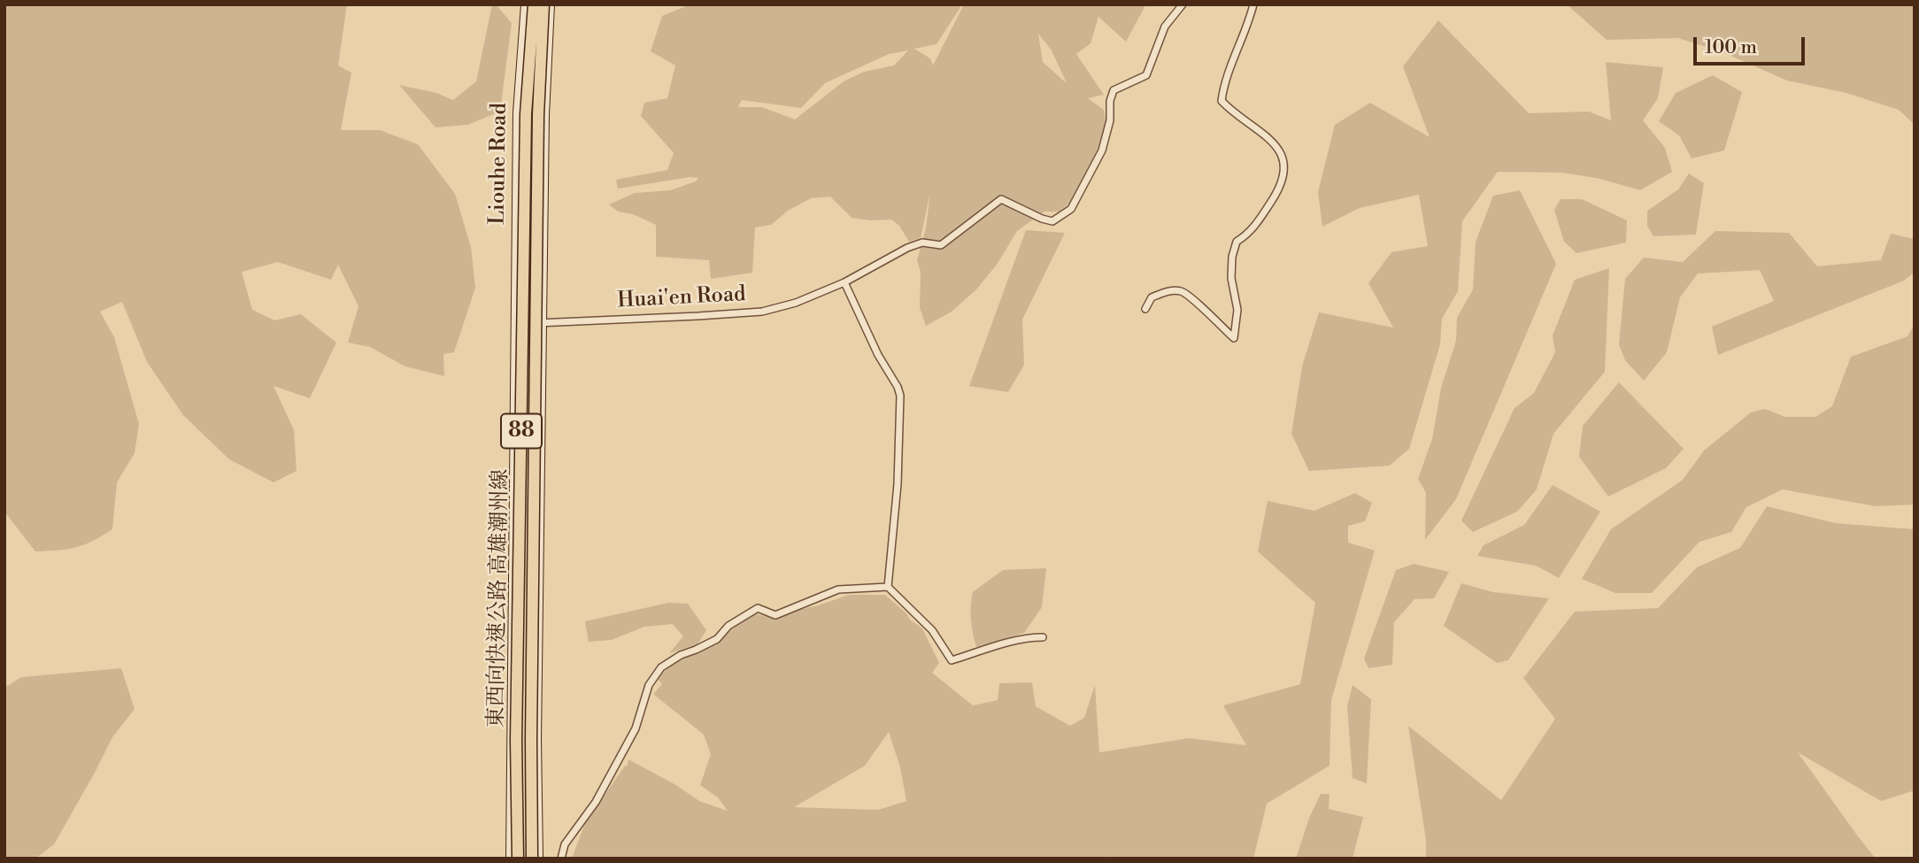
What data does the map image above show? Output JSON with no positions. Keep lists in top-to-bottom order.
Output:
{
  "streets": {
    "highway": ["88", "東西向快速公路 高雄潮州線"],
    "main road": ["Liouhe Road"],
    "street": ["Huai'en Road"]
  },
  "crossings": [
    ["Liouhe Road", "Huai'en Road"]
  ],
  "scale_bar": "100 m"
}
